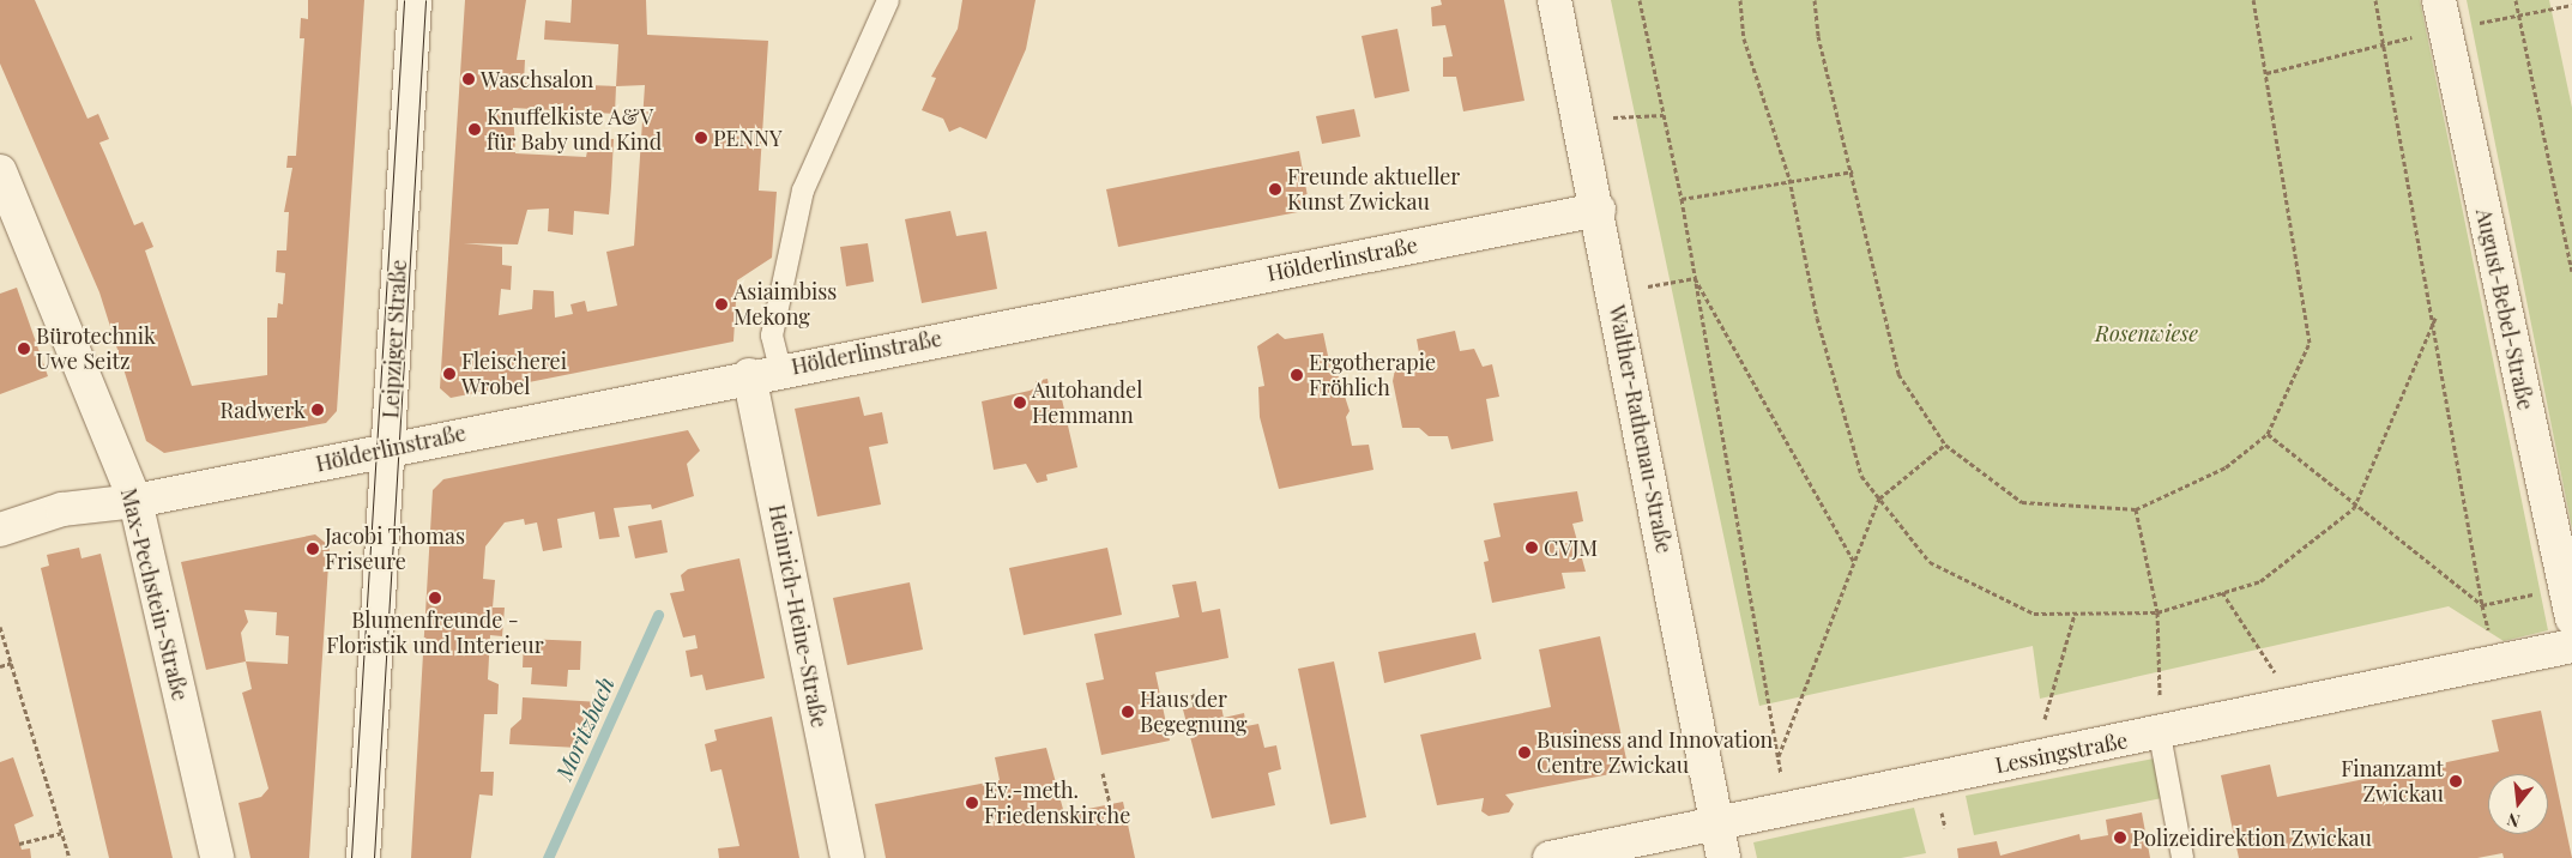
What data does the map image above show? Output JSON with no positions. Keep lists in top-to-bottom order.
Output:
{
  "streets": {
    "street": [
      "Hölderlinstraße",
      "August-Bebel-Straße",
      "Leipziger Straße",
      "Walther-Rathenau-Straße",
      "Max-Pechstein-Straße",
      "Heinrich-Heine-Straße",
      "Lessingstraße"
    ]
  },
  "crossings": [
    ["Hölderlinstraße", "Leipziger Straße"],
    ["Hölderlinstraße", "Walther-Rathenau-Straße"],
    ["Hölderlinstraße", "Max-Pechstein-Straße"],
    ["Hölderlinstraße", "Heinrich-Heine-Straße"],
    ["Walther-Rathenau-Straße", "Lessingstraße"]
  ],
  "water": ["Moritzbach"],
  "parks": ["Rosenwiese"],
  "places": [
    "Waschsalon",
    "Knuffelkiste A&V für Baby und Kind",
    "PENNY",
    "Freunde aktueller Kunst Zwickau",
    "Asiaimbiss Mekong",
    "Bürotechnik Uwe Seitz",
    "Fleischerei Wrobel",
    "Ergotherapie Fröhlich",
    "Autohandel Hemmann",
    "Radwerk",
    "CVJM",
    "Jacobi Thomas Friseure",
    "Blumenfreunde - Floristik und Interieur",
    "Haus der Begegnung",
    "Business and Innovation Centre Zwickau",
    "Finanzamt Zwickau",
    "Ev.-meth. Friedenskirche",
    "Polizeidirektion Zwickau"
  ],
  "north": "bottom"
}
